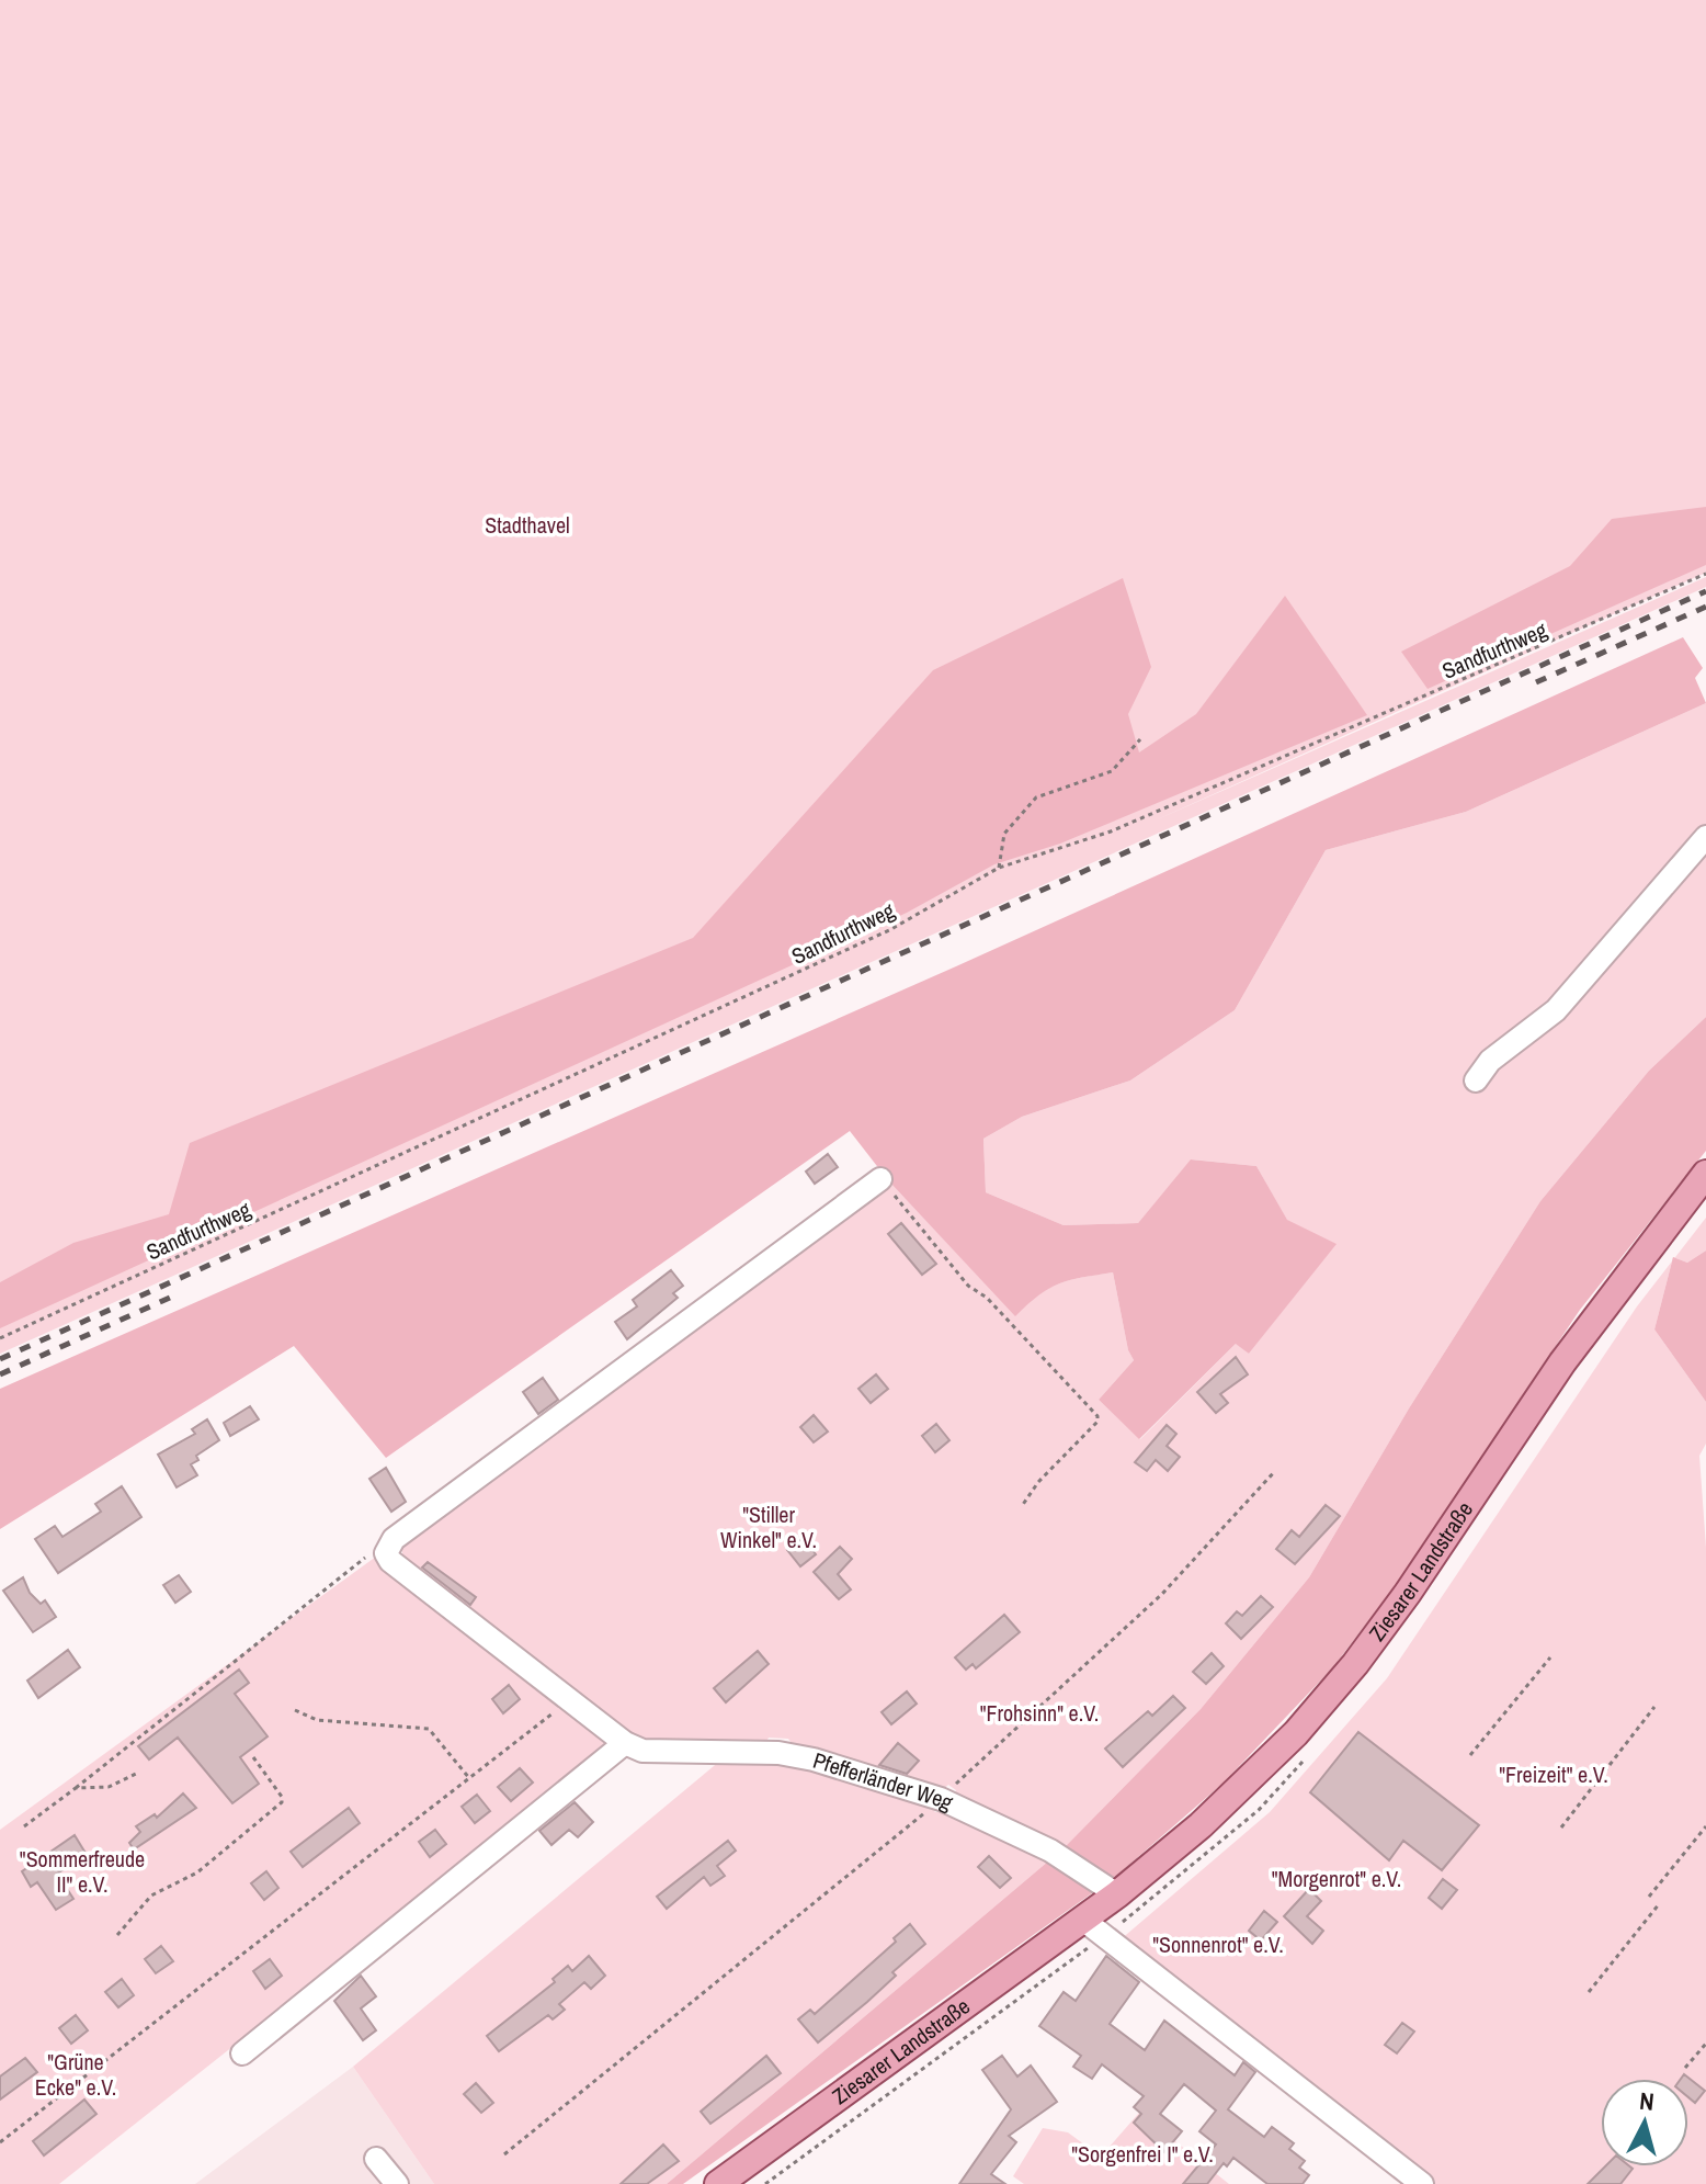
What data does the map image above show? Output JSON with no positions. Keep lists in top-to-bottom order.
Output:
{
  "streets": {
    "main road": ["Ziesarer Landstraße"],
    "street": ["Pfefferländer Weg"],
    "path": ["Sandfurthweg"]
  },
  "crossings": [
    ["Ziesarer Landstraße", "Pfefferländer Weg"]
  ],
  "parks": [
    "Stadthavel",
    "\"Stiller Winkel\" e.V.",
    "\"Frohsinn\" e.V.",
    "\"Freizeit\" e.V.",
    "\"Sommerfreude II\" e.V.",
    "\"Morgenrot\" e.V.",
    "\"Sonnenrot\" e.V.",
    "\"Grüne Ecke\" e.V.",
    "\"Sorgenfrei I\" e.V."
  ],
  "north": "top"
}
